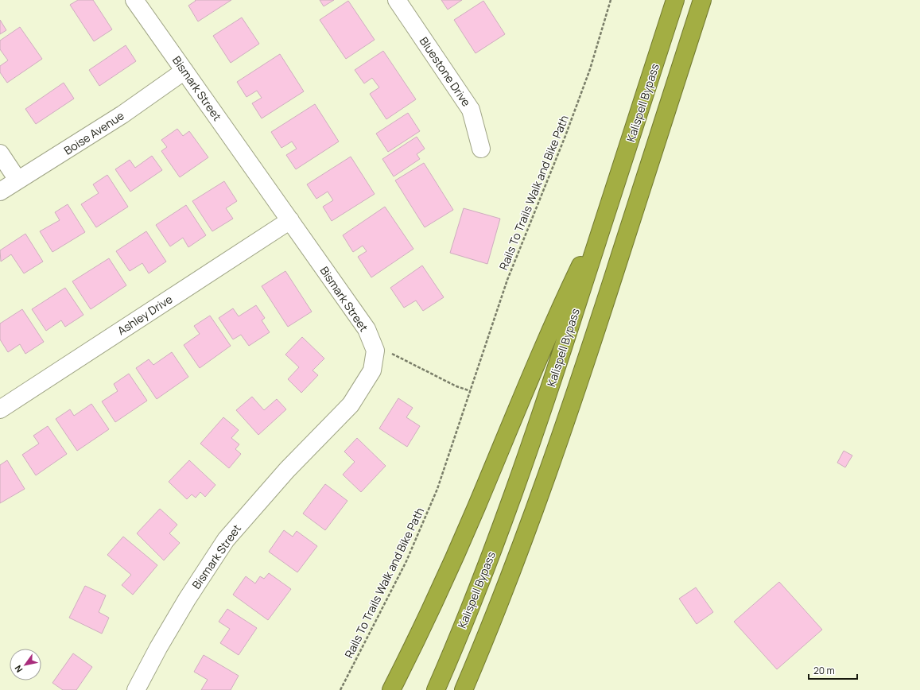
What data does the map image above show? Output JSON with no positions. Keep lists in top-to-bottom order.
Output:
{
  "streets": {
    "highway": ["Kalispell Bypass"],
    "street": [
      "Bluestone Drive",
      "Bismark Street",
      "Boise Avenue",
      "Ashley Drive"
    ],
    "path": ["Rails To Trails Walk and Bike Path"]
  },
  "crossings": [
    ["Bismark Street", "Boise Avenue"],
    ["Bismark Street", "Ashley Drive"]
  ],
  "scale_bar": "20 m",
  "north": "bottom left"
}
